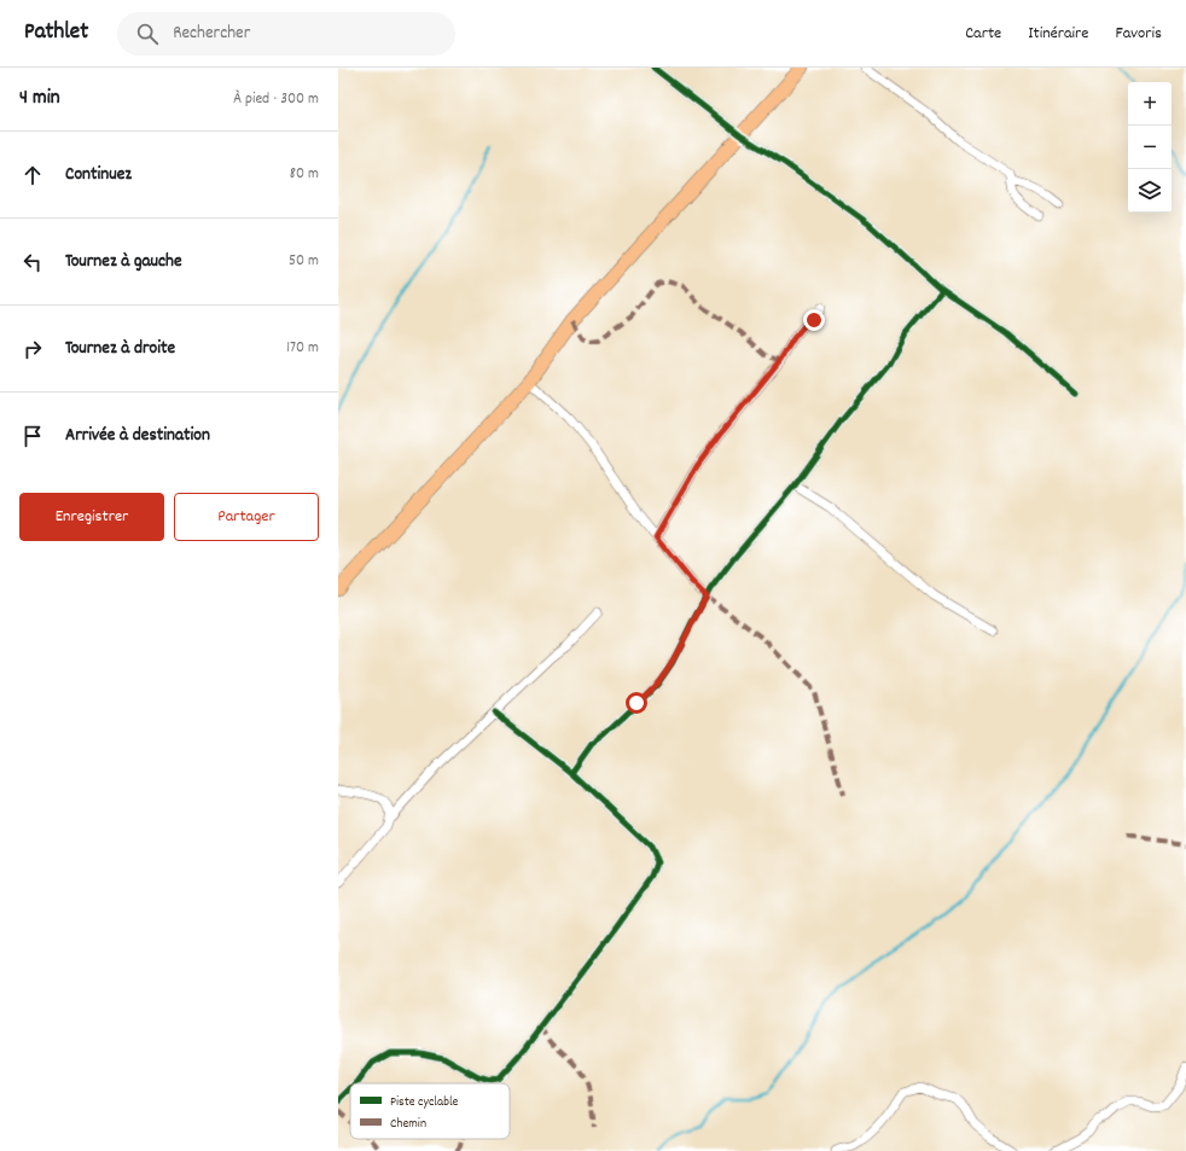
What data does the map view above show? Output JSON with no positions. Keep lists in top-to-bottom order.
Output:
{
  "legend": ["Piste cyclable", "Chemin"],
  "page": {
    "header": "Pathlet",
    "search": "Rechercher",
    "nav": ["Carte", "Itinéraire", "Favoris"],
    "heading": ["4 min", "À pied · 300 m"],
    "map_buttons": ["+", "−"],
    "list": [
      ["Continuez", "80 m"],
      ["Tournez à gauche", "50 m"],
      ["Tournez à droite", "170 m"],
      "Arrivée à destination"
    ],
    "buttons": ["Enregistrer", "Partager"]
  }
}
